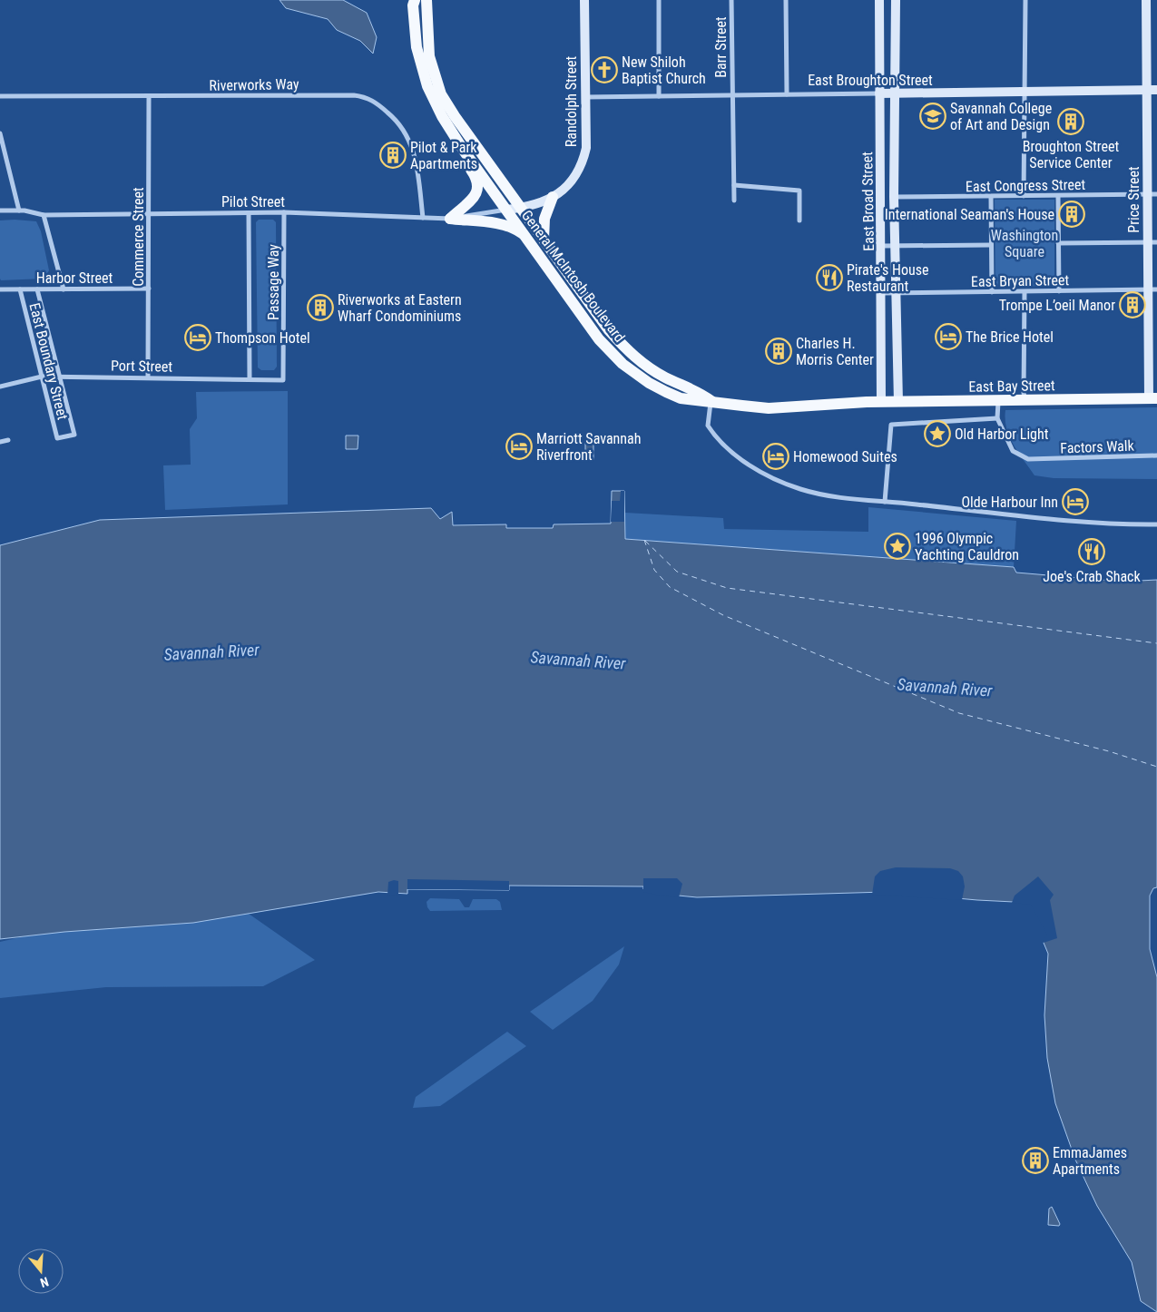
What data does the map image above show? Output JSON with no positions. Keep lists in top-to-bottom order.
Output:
{
  "streets": {
    "main road": [
      "East Broughton Street",
      "Randolph Street",
      "Price Street",
      "East Broad Street",
      "General McIntosh Boulevard",
      "East Bay Street"
    ],
    "street": [
      "Barr Street",
      "Riverworks Way",
      "East Congress Street",
      "Pilot Street",
      "Commerce Street",
      "Harbor Street",
      "East Bryan Street",
      "Passage Way",
      "East Boundary Street",
      "Port Street",
      "Factors Walk"
    ]
  },
  "crossings": [
    ["Barr Street", "East Broughton Street"],
    ["East Broughton Street", "Randolph Street"],
    ["East Broughton Street", "Price Street"],
    ["East Broughton Street", "East Broad Street"],
    ["Riverworks Way", "Pilot Street"],
    ["Riverworks Way", "Commerce Street"],
    ["Randolph Street", "Pilot Street"],
    ["Randolph Street", "General McIntosh Boulevard"],
    ["East Congress Street", "Price Street"],
    ["East Congress Street", "East Broad Street"],
    ["Price Street", "East Bryan Street"],
    ["Price Street", "East Bay Street"],
    ["Pilot Street", "Commerce Street"],
    ["Pilot Street", "General McIntosh Boulevard"],
    ["Pilot Street", "Passage Way"],
    ["East Broad Street", "East Bryan Street"],
    ["East Broad Street", "East Bay Street"],
    ["Commerce Street", "Harbor Street"],
    ["Commerce Street", "Port Street"],
    ["General McIntosh Boulevard", "East Bay Street"],
    ["Harbor Street", "East Boundary Street"],
    ["Passage Way", "Port Street"],
    ["East Boundary Street", "Port Street"],
    ["East Bay Street", "Factors Walk"]
  ],
  "water": ["Savannah River"],
  "parks": ["Washington Square"],
  "places": {
    "church": ["New Shiloh Baptist Church"],
    "school or university": ["Savannah College of Art and Design"],
    "building": [
      "Broughton Street Service Center",
      "Pilot & Park Apartments",
      "International Seaman's House",
      "Trompe L’oeil Manor",
      "Riverworks at Eastern Wharf Condominiums",
      "Charles H. Morris Center",
      "EmmaJames Apartments"
    ],
    "restaurant": ["Pirate's House Restaurant", "Joe's Crab Shack"],
    "hotel": [
      "The Brice Hotel",
      "Thompson Hotel",
      "Marriott Savannah Riverfront",
      "Homewood Suites",
      "Olde Harbour Inn"
    ],
    "place": ["Old Harbor Light", "1996 Olympic Yachting Cauldron"]
  },
  "north": "bottom"
}
